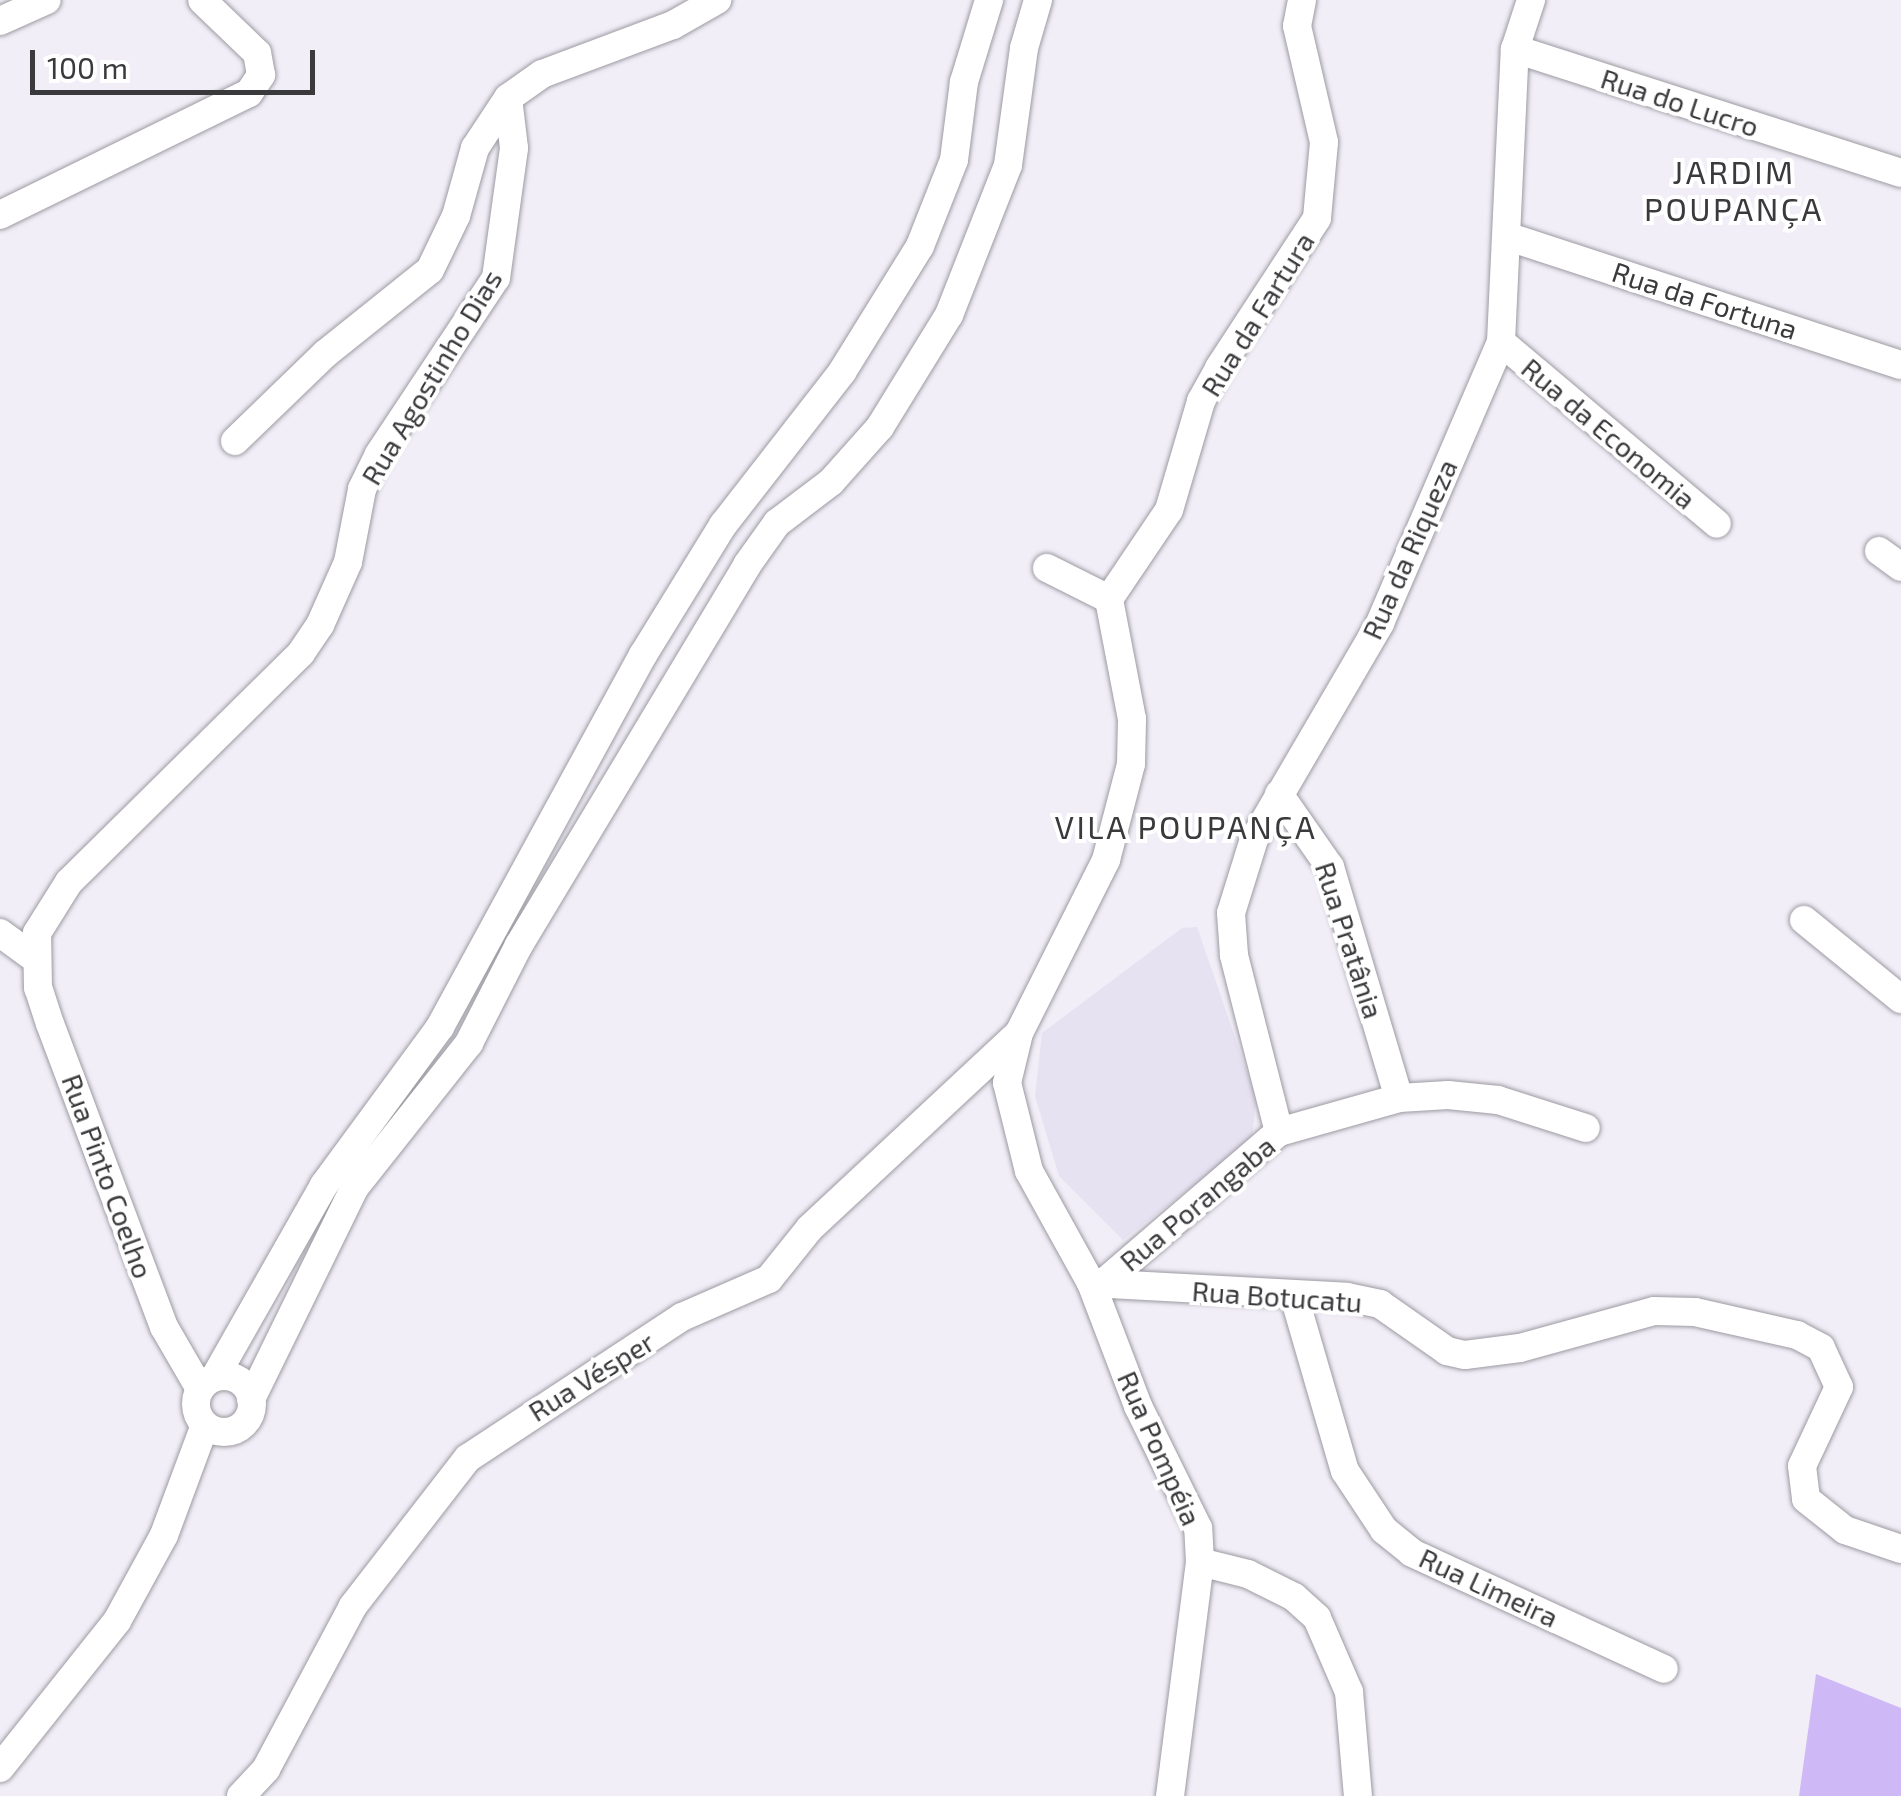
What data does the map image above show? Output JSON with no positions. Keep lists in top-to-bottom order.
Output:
{
  "streets": {
    "street": [
      "Rua do Lucro",
      "Rua da Fortuna",
      "Rua da Fartura",
      "Rua Agostinho Dias",
      "Rua da Economia",
      "Rua da Riqueza",
      "Rua Pratânia",
      "Rua Pinto Coelho",
      "Rua Porangaba",
      "Rua Botucatu",
      "Rua Vésper",
      "Rua Pompéia",
      "Rua Limeira"
    ]
  },
  "crossings": [
    ["Rua do Lucro", "Rua da Riqueza"],
    ["Rua da Fortuna", "Rua da Riqueza"],
    ["Rua Agostinho Dias", "Rua Pinto Coelho"],
    ["Rua da Economia", "Rua da Riqueza"],
    ["Rua da Riqueza", "Rua Pratânia"],
    ["Rua da Riqueza", "Rua Porangaba"],
    ["Rua Pratânia", "Rua Porangaba"],
    ["Rua Porangaba", "Rua Botucatu"],
    ["Rua Porangaba", "Rua Pompéia"],
    ["Rua Botucatu", "Rua Pompéia"],
    ["Rua Botucatu", "Rua Limeira"]
  ],
  "districts": ["JARDIM POUPANÇA", "VILA POUPANÇA"],
  "scale_bar": "100 m"
}
